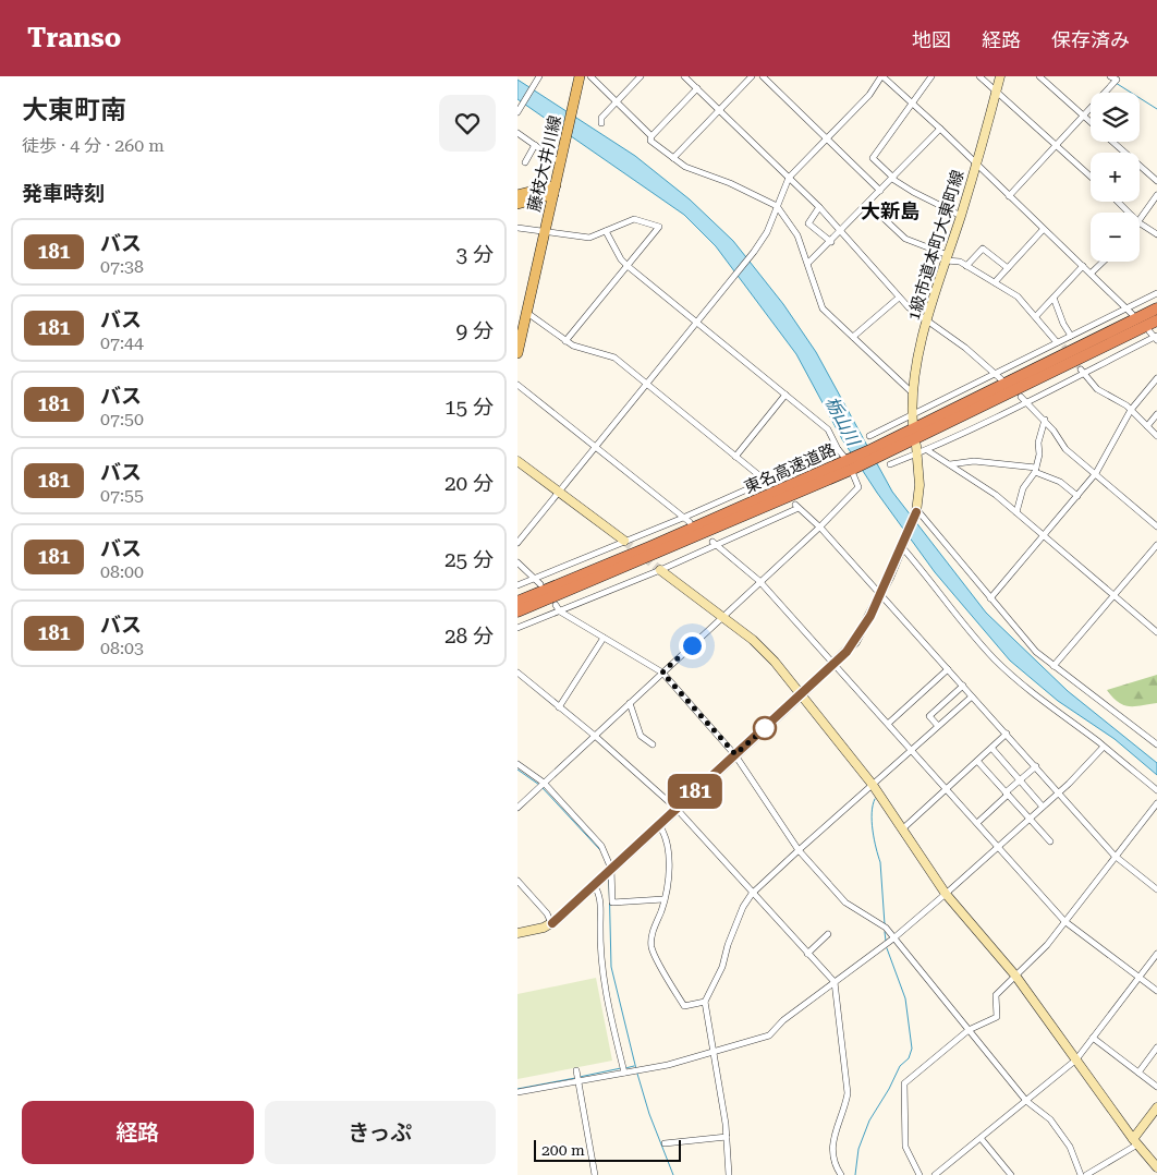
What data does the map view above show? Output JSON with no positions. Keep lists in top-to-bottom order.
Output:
{
  "streets": {
    "highway": ["東名高速道路"],
    "main road": ["藤枝大井川線"],
    "street": ["1級市道本町大東町線"]
  },
  "districts": ["大新島"],
  "water": ["栃山川"],
  "lines": ["bus line 181"],
  "scale_bar": "200 m",
  "page": {
    "header": "Transo",
    "nav": ["地図", "経路", "保存済み"],
    "heading": [
      ["大東町南", "徒歩 · 4 分 · 260 m"],
      "発車時刻"
    ],
    "on_map": "181",
    "map_buttons": ["+", "−"],
    "list": [
      {
        "mark": "181",
        "name": "バス",
        "note": "07:38",
        "value": "3 分"
      },
      {
        "mark": "181",
        "name": "バス",
        "note": "07:44",
        "value": "9 分"
      },
      {
        "mark": "181",
        "name": "バス",
        "note": "07:50",
        "value": "15 分"
      },
      {
        "mark": "181",
        "name": "バス",
        "note": "07:55",
        "value": "20 分"
      },
      {
        "mark": "181",
        "name": "バス",
        "note": "08:00",
        "value": "25 分"
      },
      {
        "mark": "181",
        "name": "バス",
        "note": "08:03",
        "value": "28 分"
      }
    ],
    "buttons": ["経路", "きっぷ"],
    "scale": "200 m"
  }
}
